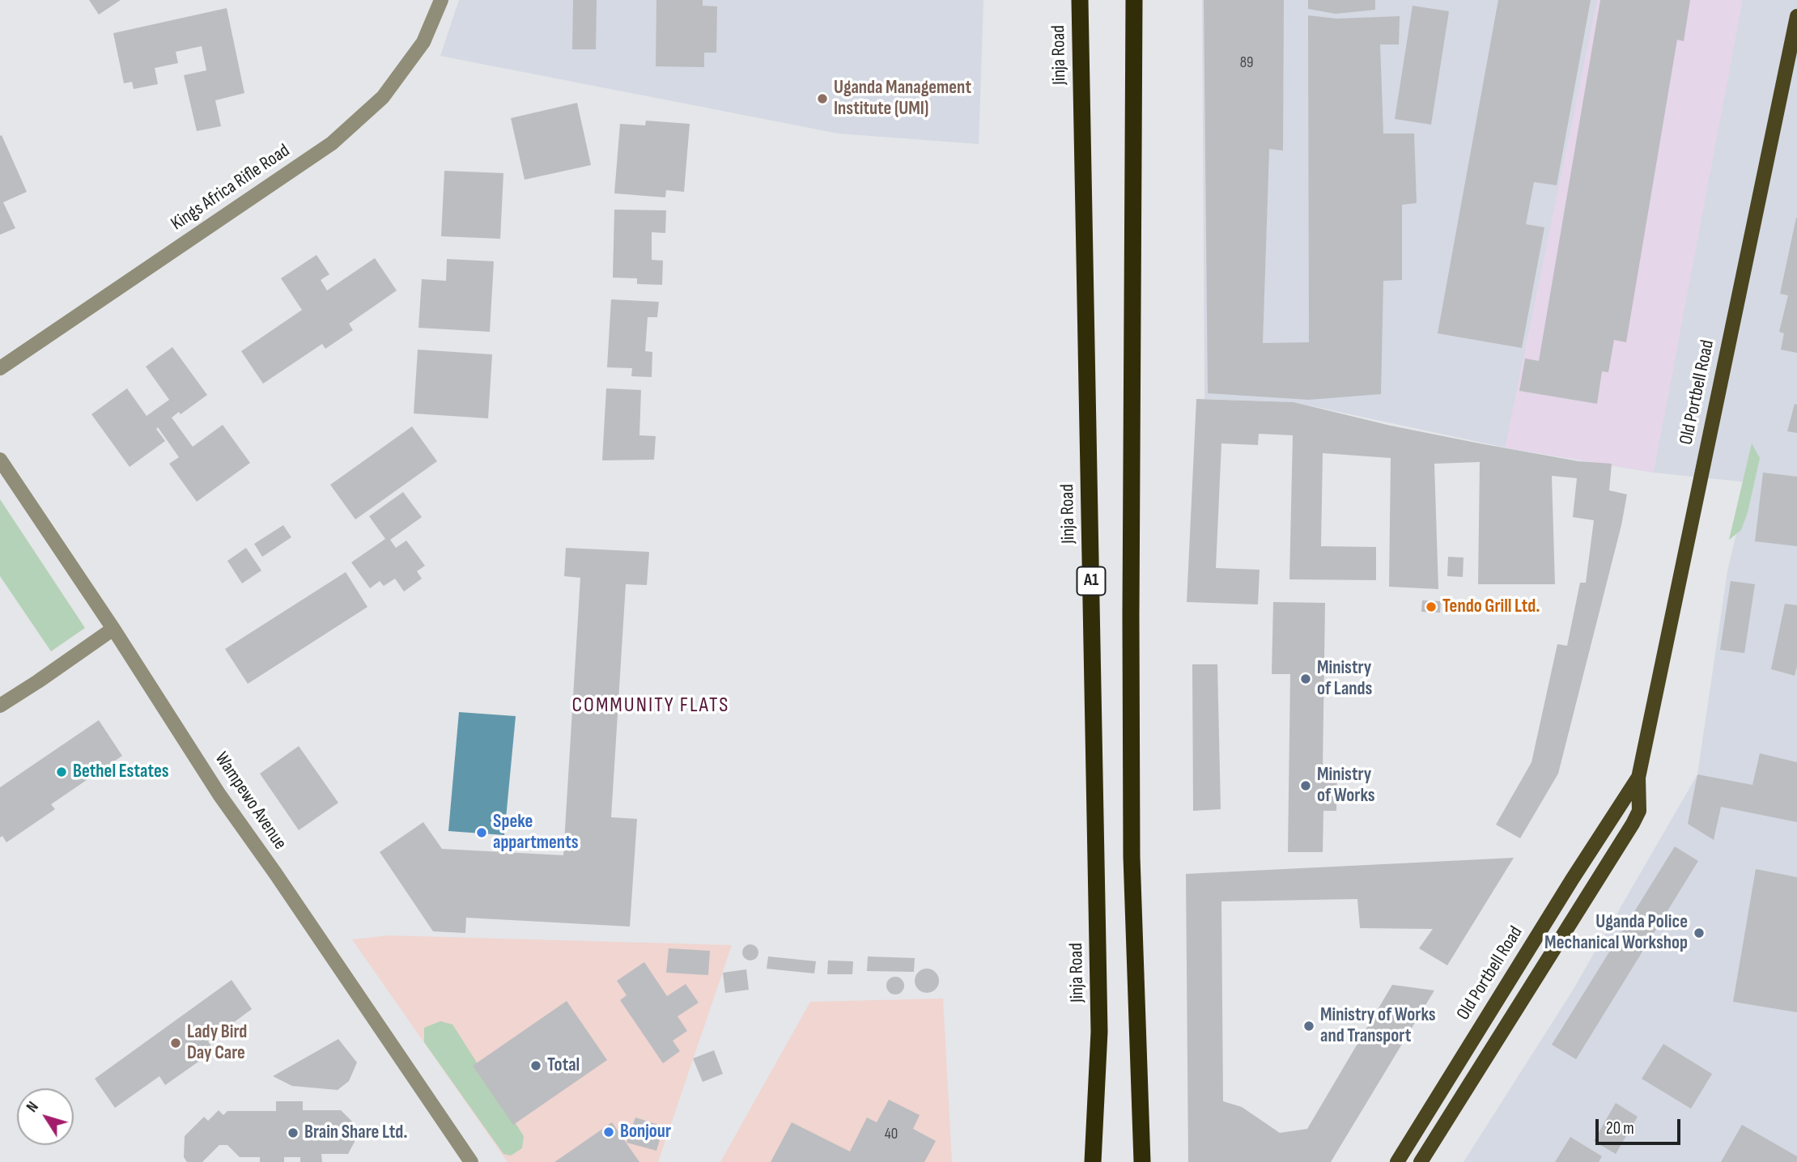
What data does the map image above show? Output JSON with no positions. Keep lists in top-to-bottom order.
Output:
{
  "streets": {
    "highway": ["Jinja Road", "A1"],
    "main road": ["Old Portbell Road"],
    "street": ["Kings Africa Rifle Road", "Wampewo Avenue"]
  },
  "districts": ["COMMUNITY FLATS"],
  "places": [
    "Uganda Management Institute (UMI)",
    "Tendo Grill Ltd.",
    "Ministry of Lands",
    "Bethel Estates",
    "Ministry of Works",
    "Speke appartments",
    "Uganda Police Mechanical Workshop",
    "Ministry of Works and Transport",
    "Lady Bird Day Care",
    "Total",
    "Bonjour",
    "Brain Share Ltd."
  ],
  "house_numbers": ["89", "40"],
  "scale_bar": "20 m",
  "north": "top left"
}
